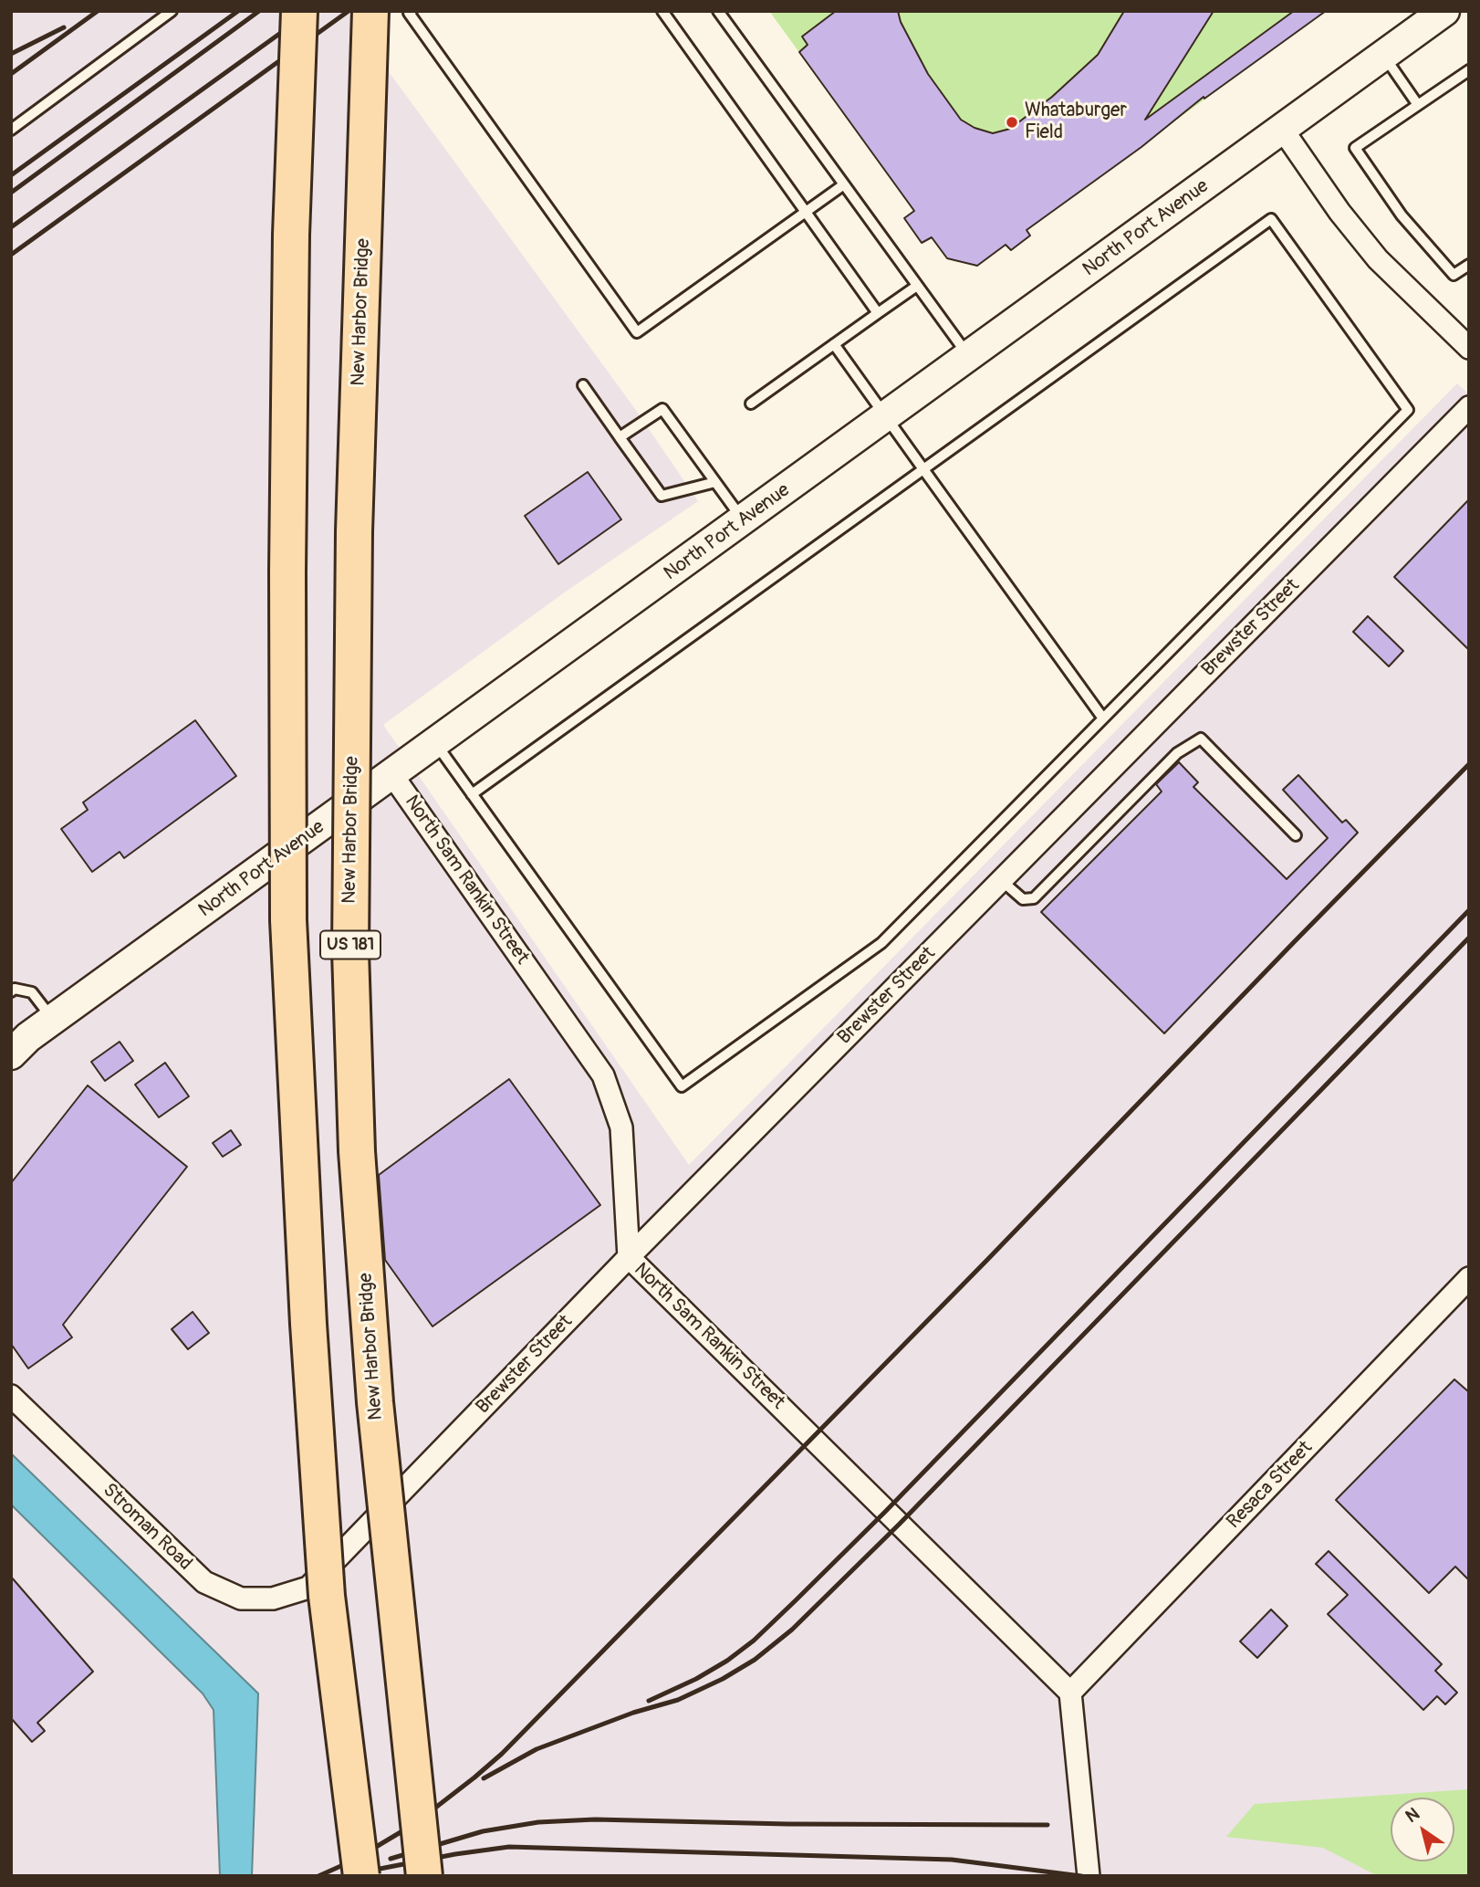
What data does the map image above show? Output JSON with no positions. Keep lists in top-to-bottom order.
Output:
{
  "streets": {
    "highway": ["New Harbor Bridge", "US 181"],
    "main road": ["North Port Avenue"],
    "street": [
      "Brewster Street",
      "North Sam Rankin Street",
      "Resaca Street",
      "Stroman Road"
    ]
  },
  "crossings": [
    ["North Port Avenue", "North Sam Rankin Street"],
    ["Brewster Street", "North Sam Rankin Street"],
    ["Brewster Street", "Stroman Road"],
    ["North Sam Rankin Street", "Resaca Street"]
  ],
  "places": ["Whataburger Field"],
  "north": "top left"
}
